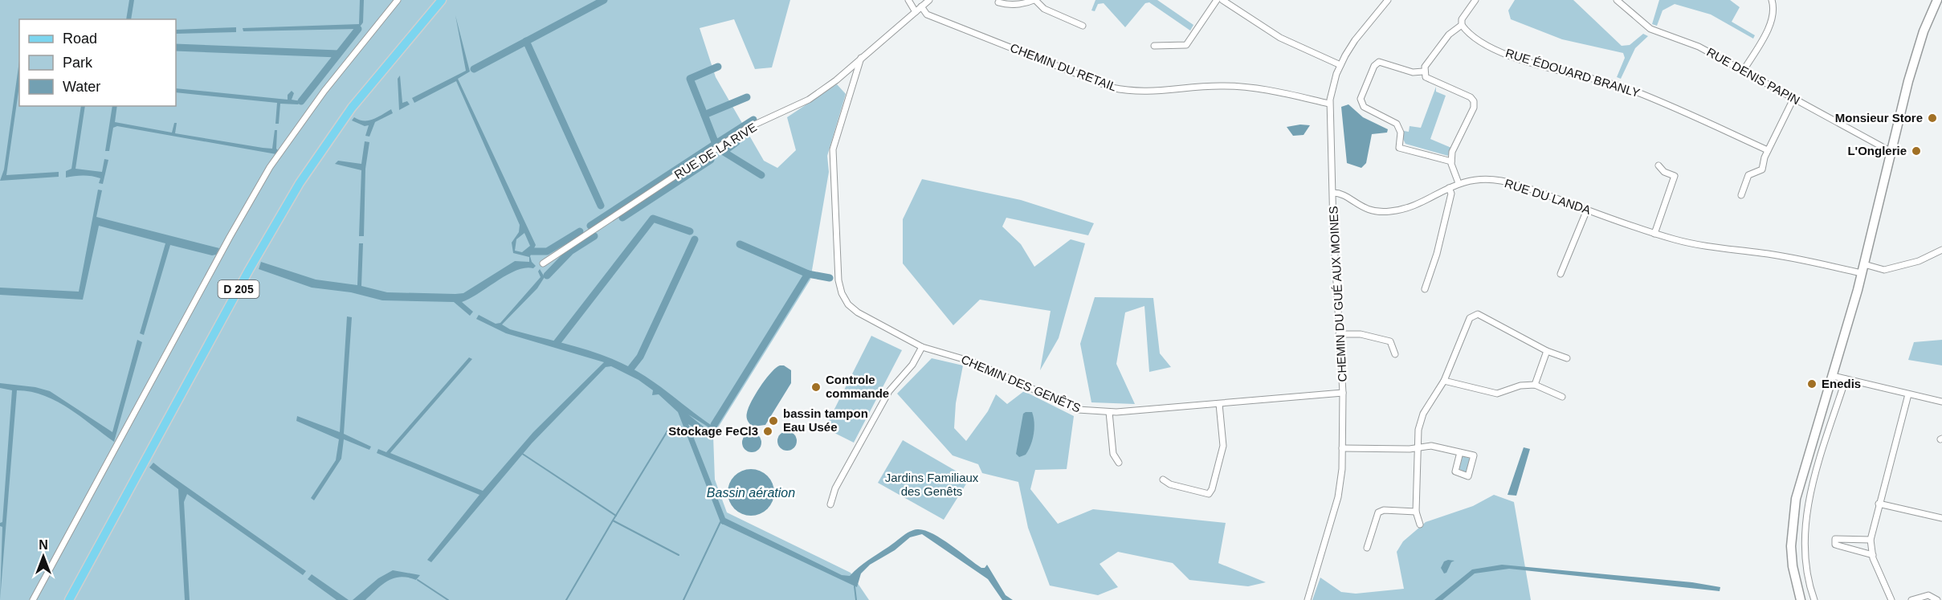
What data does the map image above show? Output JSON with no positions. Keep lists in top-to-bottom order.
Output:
{
  "streets": {
    "main road": ["D 205"],
    "street": [
      "CHEMIN DU RETAIL",
      "RUE ÉDOUARD BRANLY",
      "RUE DENIS PAPIN",
      "RUE DE LA RIVE",
      "RUE DU LANDA",
      "CHEMIN DU GUÉ AUX MOINES",
      "CHEMIN DES GENÊTS"
    ]
  },
  "crossings": [
    ["CHEMIN DU RETAIL", "RUE DE LA RIVE"],
    ["CHEMIN DU RETAIL", "CHEMIN DU GUÉ AUX MOINES"],
    ["RUE DE LA RIVE", "CHEMIN DES GENÊTS"],
    ["RUE DU LANDA", "CHEMIN DU GUÉ AUX MOINES"],
    ["CHEMIN DU GUÉ AUX MOINES", "CHEMIN DES GENÊTS"]
  ],
  "water": ["Bassin aération"],
  "parks": ["Jardins Familiaux des Genêts"],
  "places": [
    "Monsieur Store",
    "L'Onglerie",
    "Enedis",
    "Controle commande",
    "bassin tampon Eau Usée",
    "Stockage FeCl3"
  ],
  "legend": ["Road", "Park", "Water"],
  "north": "top"
}
